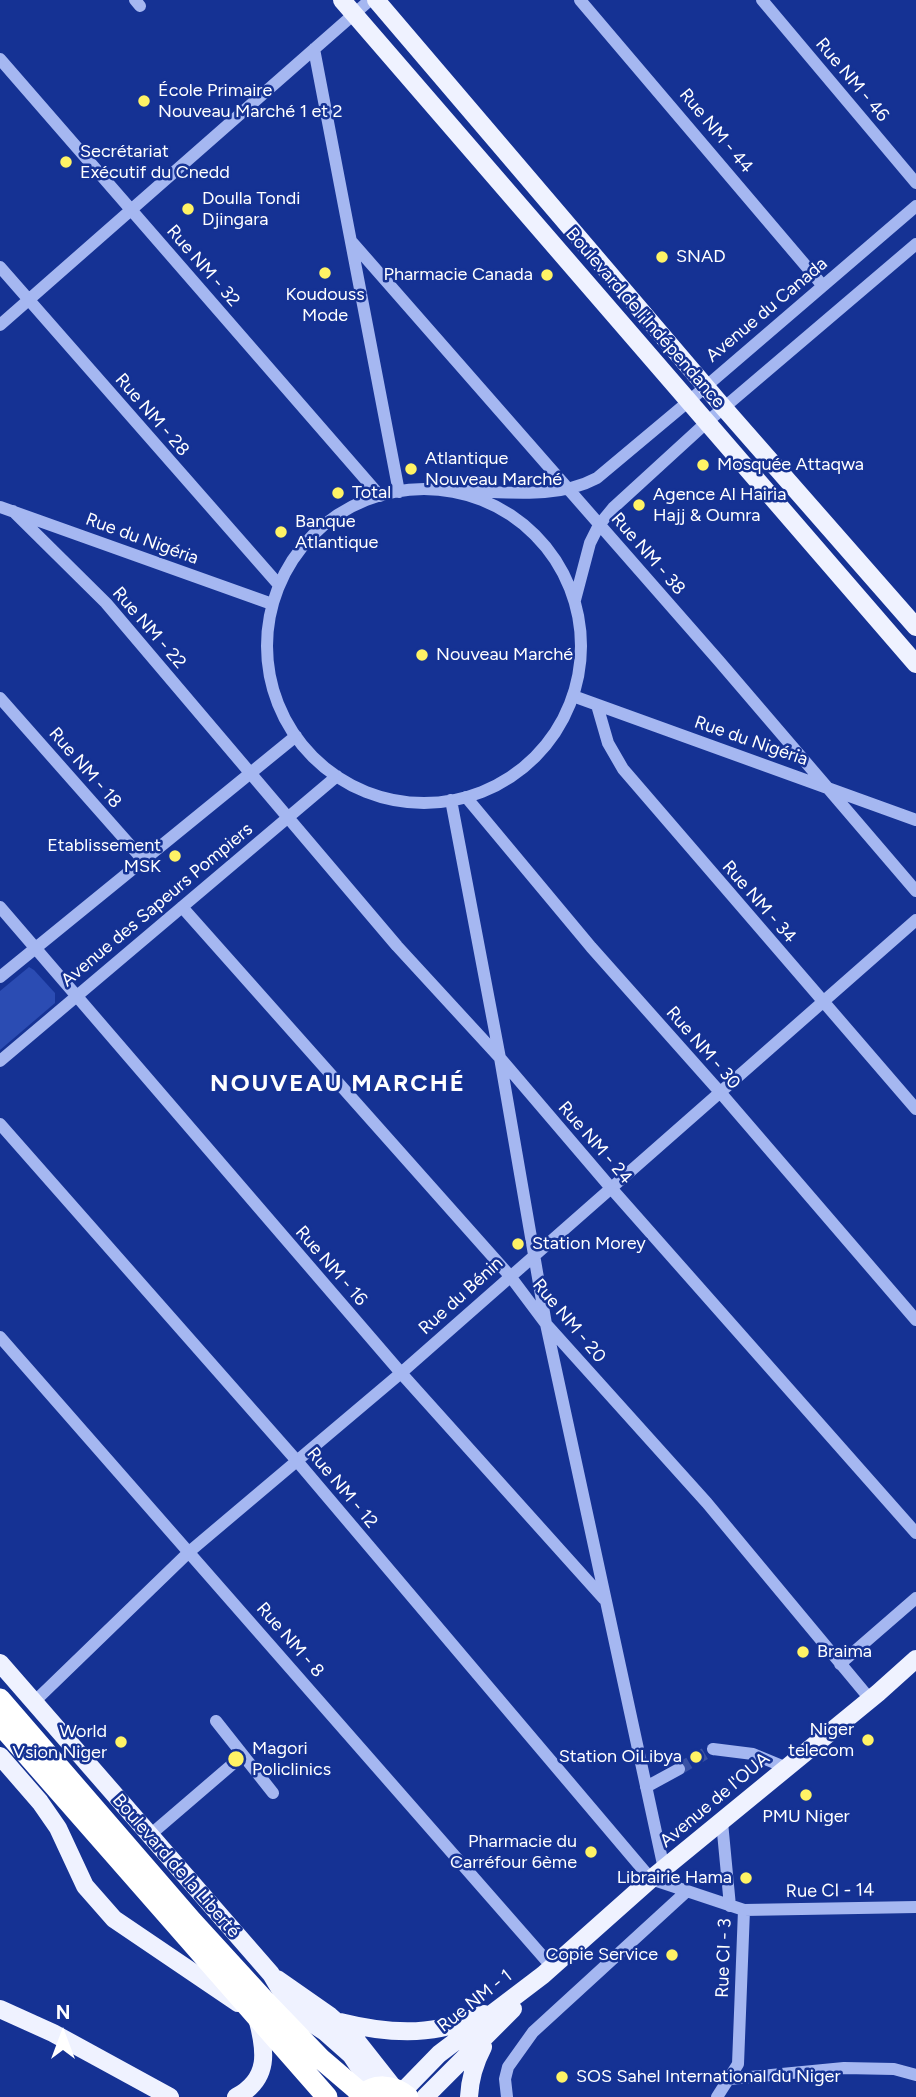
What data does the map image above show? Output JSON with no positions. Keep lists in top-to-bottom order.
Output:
{
  "streets": {
    "highway": ["Boulevard de la Liberté"],
    "main road": ["Boulevard de l'Indépendance", "Avenue de l'OUA", "Rue NM - 1"],
    "street": [
      "Rue NM - 46",
      "Rue NM - 44",
      "Rue NM - 32",
      "Avenue du Canada",
      "Rue NM - 28",
      "Rue du Nigéria",
      "Rue NM - 38",
      "Rue NM - 22",
      "Rue NM - 18",
      "Rue NM - 34",
      "Avenue des Sapeurs Pompiers",
      "Rue NM - 30",
      "Rue NM - 24",
      "Rue NM - 16",
      "Rue du Bénin",
      "Rue NM - 20",
      "Rue NM - 12",
      "Rue NM - 8",
      "Rue CI - 14",
      "Rue CI - 3"
    ]
  },
  "crossings": [
    ["Rue NM - 44", "Avenue du Canada"],
    ["Rue NM - 32", "Avenue du Canada"],
    ["Avenue du Canada", "Boulevard de l'Indépendance"],
    ["Avenue du Canada", "Rue NM - 28"],
    ["Avenue du Canada", "Rue du Nigéria"],
    ["Avenue du Canada", "Rue NM - 38"],
    ["Avenue du Canada", "Avenue des Sapeurs Pompiers"],
    ["Avenue du Canada", "Rue NM - 30"],
    ["Rue du Nigéria", "Rue NM - 38"],
    ["Rue du Nigéria", "Rue NM - 22"],
    ["Rue du Nigéria", "Rue NM - 34"],
    ["Rue NM - 22", "Rue NM - 24"],
    ["Rue NM - 34", "Rue du Bénin"],
    ["Avenue des Sapeurs Pompiers", "Rue NM - 24"],
    ["Avenue des Sapeurs Pompiers", "Rue NM - 16"],
    ["Avenue des Sapeurs Pompiers", "Rue NM - 20"],
    ["Rue NM - 30", "Rue du Bénin"],
    ["Rue NM - 24", "Rue du Bénin"],
    ["Rue NM - 16", "Rue du Bénin"],
    ["Rue du Bénin", "Rue NM - 20"],
    ["Rue du Bénin", "Rue NM - 12"],
    ["Rue du Bénin", "Rue NM - 8"],
    ["Rue du Bénin", "Boulevard de la Liberté"],
    ["Rue NM - 20", "Avenue de l'OUA"],
    ["Rue NM - 12", "Avenue de l'OUA"],
    ["Rue NM - 12", "Rue CI - 3"],
    ["Rue NM - 8", "Avenue de l'OUA"],
    ["Rue NM - 8", "Rue NM - 1"],
    ["Avenue de l'OUA", "Rue CI - 3"],
    ["Avenue de l'OUA", "Rue NM - 1"],
    ["Boulevard de la Liberté", "Rue NM - 1"],
    ["Rue CI - 14", "Rue CI - 3"]
  ],
  "districts": ["NOUVEAU MARCHÉ"],
  "places": [
    "École Primaire Nouveau Marché 1 et 2",
    "Secrétariat Exécutif du Cnedd",
    "Doulla Tondi Djingara",
    "SNAD",
    "Koudouss Mode",
    "Pharmacie Canada",
    "Mosquée Attaqwa",
    "Atlantique Nouveau Marché",
    "Total",
    "Agence Al Hairia Hajj & Oumra",
    "Banque Atlantique",
    "Nouveau Marché",
    "Etablissement MSK",
    "Station Morey",
    "Braima",
    "Niger telecom",
    "World Vsion Niger",
    "Station OiLibya",
    "Magori Policlinics",
    "PMU Niger",
    "Pharmacie du Carréfour 6ème",
    "Librairie Hama",
    "Copie Service",
    "SOS Sahel International du Niger"
  ],
  "north": "top"
}
